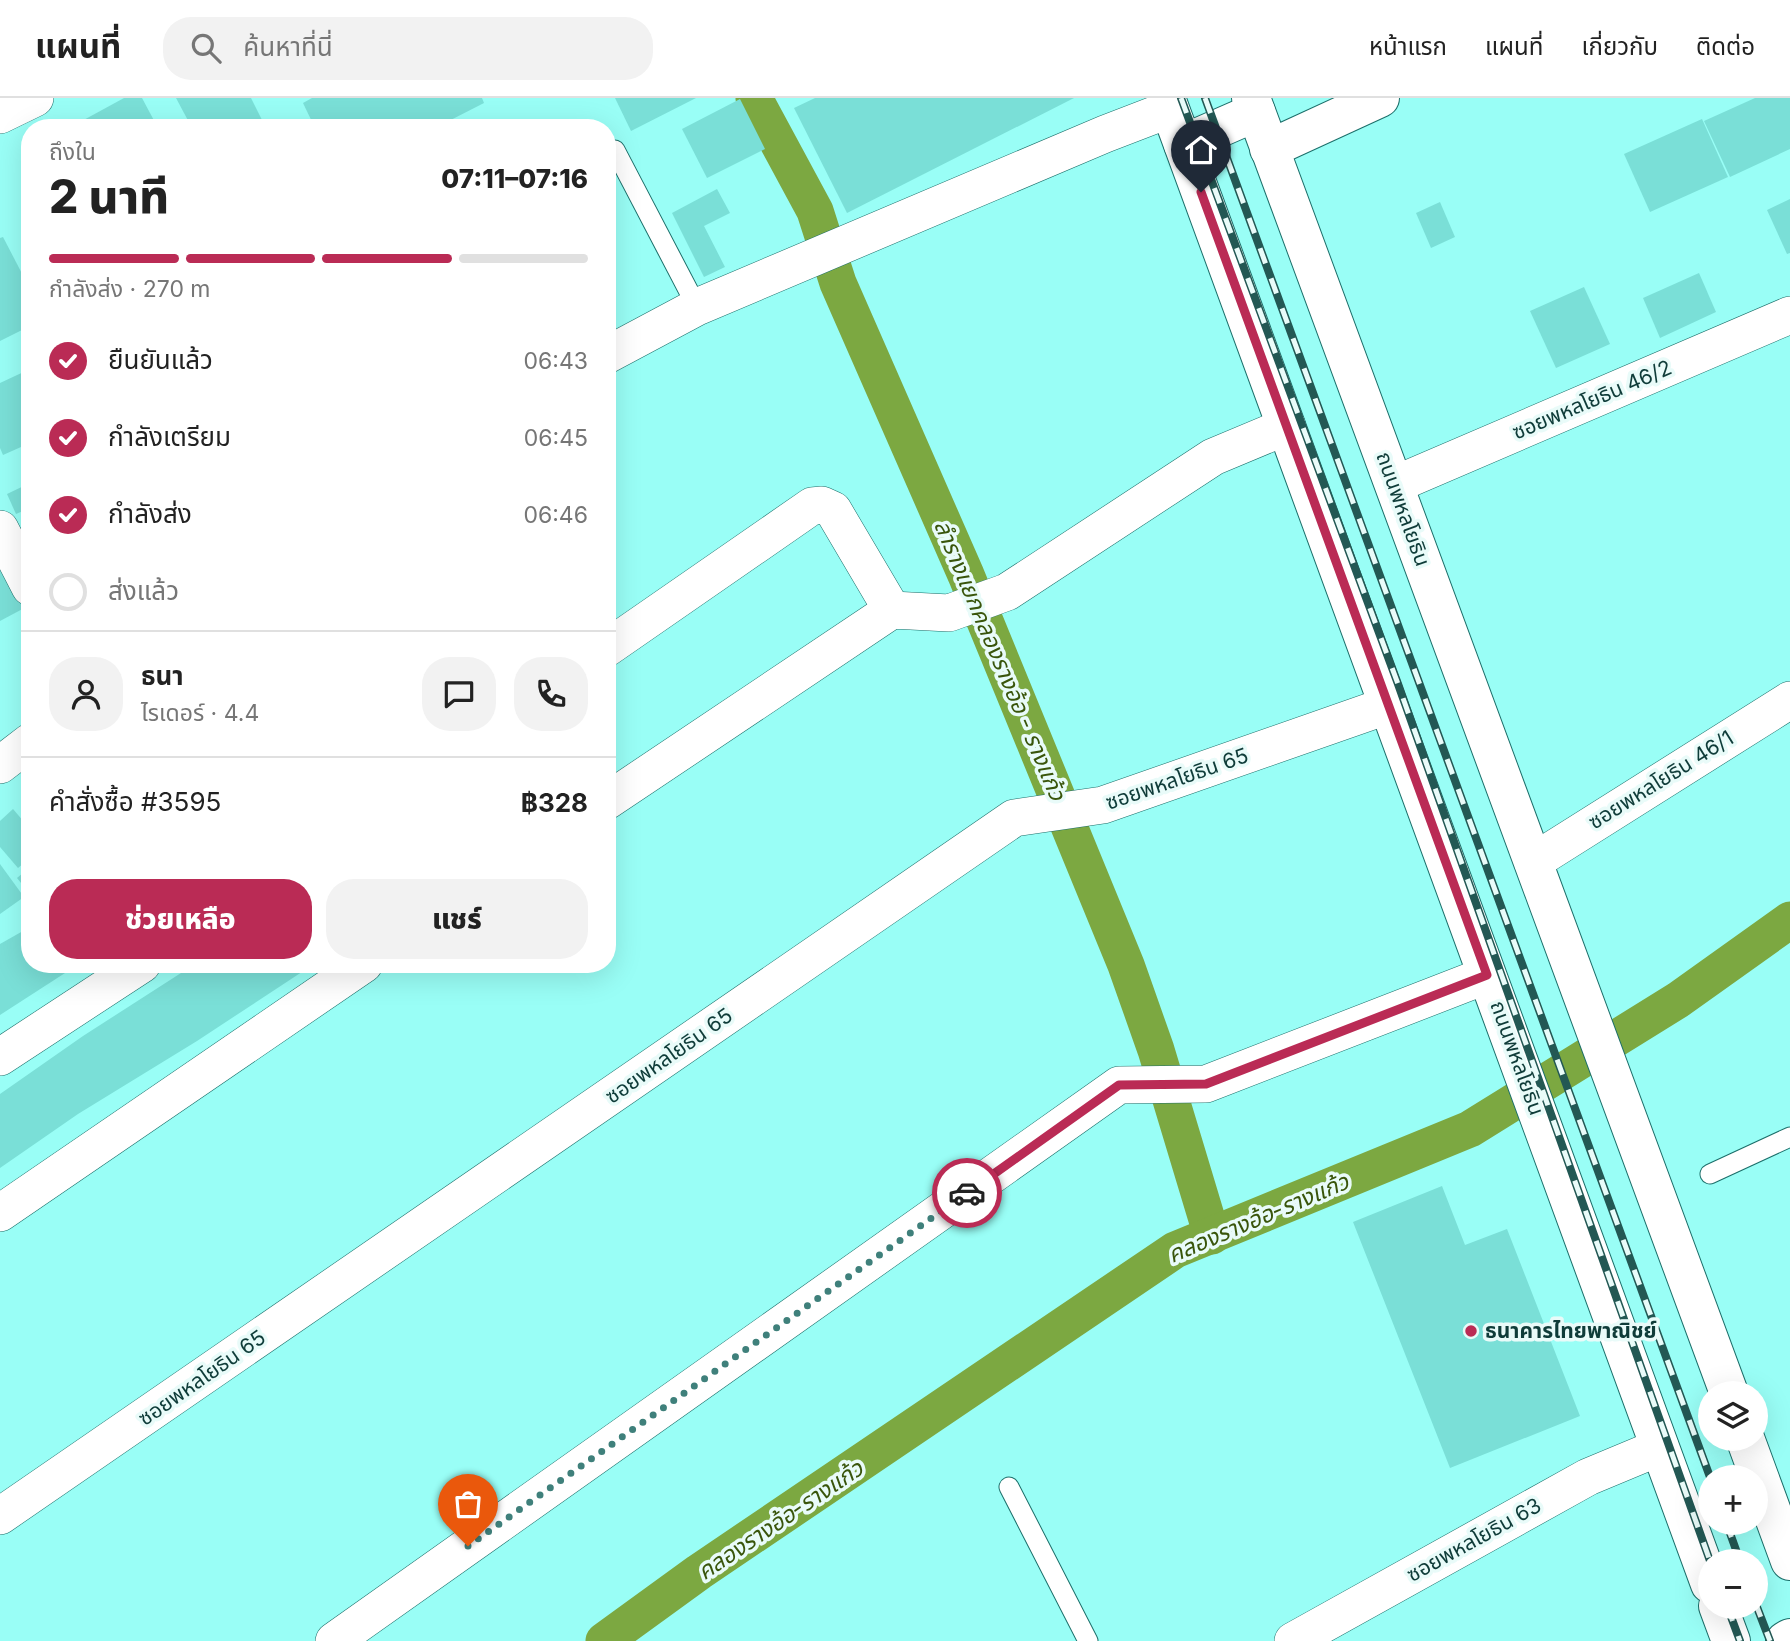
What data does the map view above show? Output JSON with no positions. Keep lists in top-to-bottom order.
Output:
{
  "streets": {
    "main road": ["ถนนพหลโยธิน"],
    "street": [
      "ซอยพหลโยธิน 46/2",
      "ซอยพหลโยธิน 65",
      "ซอยพหลโยธิน 46/1",
      "ซอยพหลโยธิน 63"
    ]
  },
  "crossings": [
    ["ซอยพหลโยธิน 46/2", "ถนนพหลโยธิน"],
    ["ถนนพหลโยธิน", "ซอยพหลโยธิน 65"],
    ["ถนนพหลโยธิน", "ซอยพหลโยธิน 46/1"],
    ["ถนนพหลโยธิน", "ซอยพหลโยธิน 63"]
  ],
  "water": ["ลำรางแยกคลองรางอ้อ - รางแก้ว", "คลองรางอ้อ-รางแก้ว"],
  "places": ["ธนาคารไทยพาณิชย์"],
  "page": {
    "header": "แผนที่",
    "search": "ค้นหาที่นี่",
    "nav": [
      "หน้าแรก",
      "แผนที่",
      "เกี่ยวกับ",
      "ติดต่อ"
    ],
    "heading": ["2 นาที", "ถึงใน", "07:11–07:16"],
    "panel": [
      "ธนา",
      "ไรเดอร์ · 4.4",
      "คำสั่งซื้อ #3595",
      "฿328"
    ],
    "bar": "กำลังส่ง · 270 m",
    "list": [
      ["ยืนยันแล้ว", "06:43"],
      ["กำลังเตรียม", "06:45"],
      ["กำลังส่ง", "06:46"],
      "ส่งแล้ว"
    ],
    "buttons": ["ช่วยเหลือ", "แชร์"],
    "map_buttons": ["+", "−"]
  }
}
